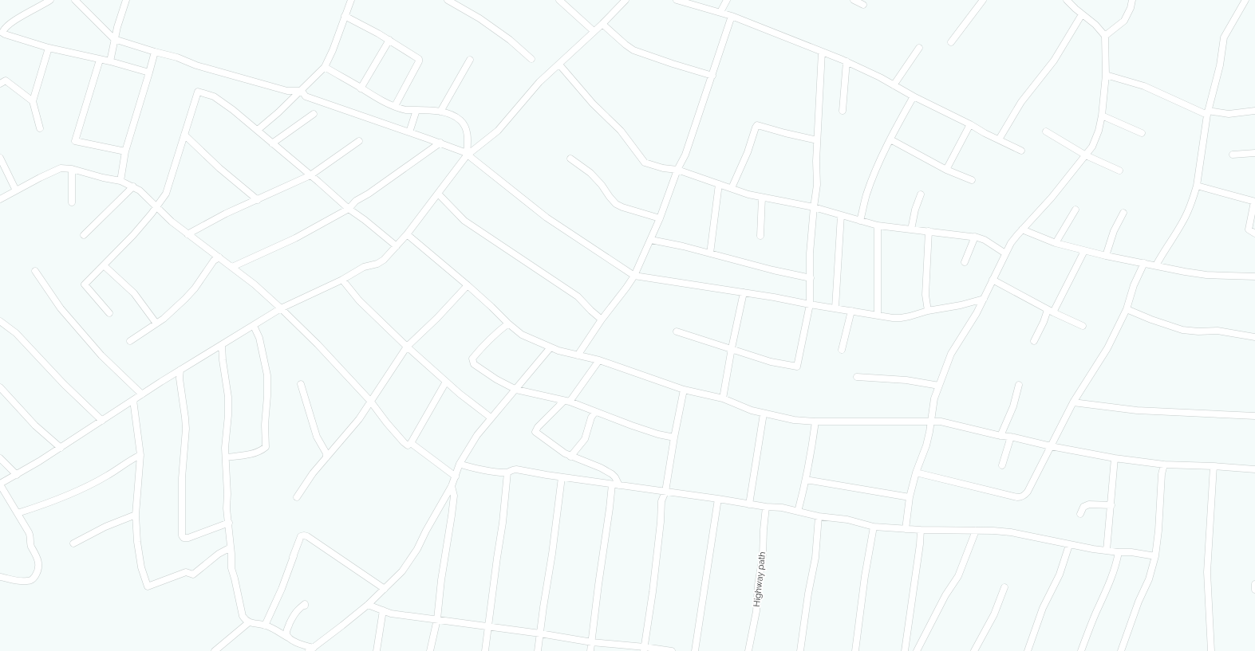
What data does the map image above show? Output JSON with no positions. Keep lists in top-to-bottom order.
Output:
{
  "streets": {
    "street": ["Highway path"]
  }
}
